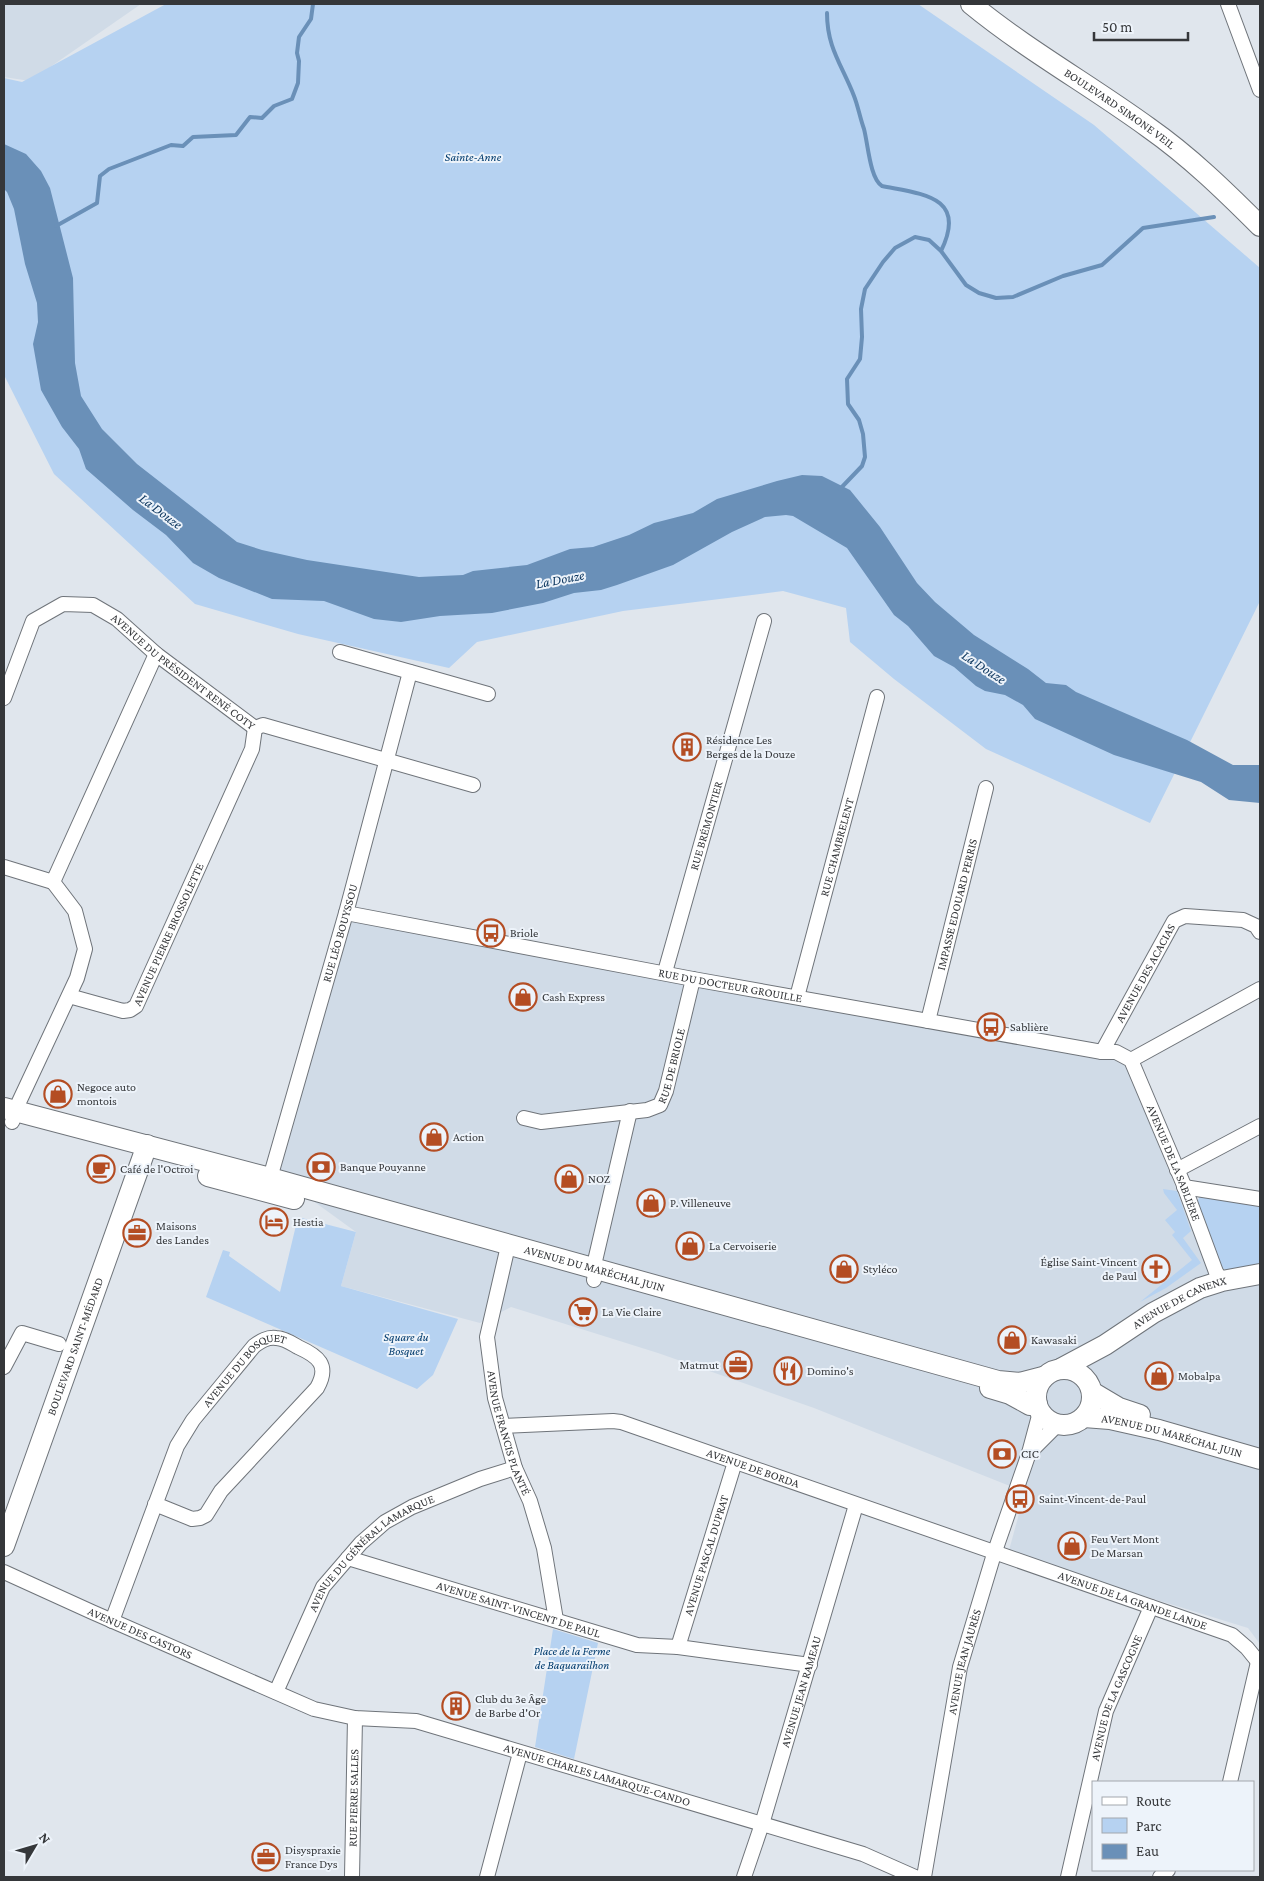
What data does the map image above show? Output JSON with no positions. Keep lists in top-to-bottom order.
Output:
{
  "streets": {
    "main road": [
      "BOULEVARD SIMONE VEIL",
      "AVENUE DU MARÉCHAL JUIN",
      "AVENUE DE CANENX",
      "BOULEVARD SAINT-MÉDARD"
    ],
    "street": [
      "AVENUE DU PRÉSIDENT RENÉ COTY",
      "RUE BRÉMONTIER",
      "RUE CHAMBRELENT",
      "IMPASSE EDOUARD PERRIS",
      "RUE LÉO BOUYSSOU",
      "AVENUE PIERRE BROSSOLETTE",
      "AVENUE DES ACACIAS",
      "RUE DU DOCTEUR GROUILLE",
      "RUE DE BRIOLE",
      "AVENUE DE LA SABLIÈRE",
      "AVENUE DU BOSQUET",
      "AVENUE FRANCIS PLANTÉ",
      "AVENUE DE BORDA",
      "AVENUE PASCAL DUPRAT",
      "AVENUE DU GÉNÉRAL LAMARQUE",
      "AVENUE DE LA GRANDE LANDE",
      "AVENUE SAINT-VINCENT DE PAUL",
      "AVENUE DES CASTORS",
      "AVENUE JEAN JAURÈS",
      "AVENUE JEAN RAMEAU",
      "AVENUE DE LA GASCOGNE",
      "AVENUE CHARLES LAMARQUE-CANDO",
      "RUE PIERRE SALLES"
    ]
  },
  "crossings": [
    ["AVENUE DU PRÉSIDENT RENÉ COTY", "RUE LÉO BOUYSSOU"],
    ["AVENUE DU PRÉSIDENT RENÉ COTY", "AVENUE PIERRE BROSSOLETTE"],
    ["RUE BRÉMONTIER", "RUE DU DOCTEUR GROUILLE"],
    ["RUE CHAMBRELENT", "RUE DU DOCTEUR GROUILLE"],
    ["IMPASSE EDOUARD PERRIS", "RUE DU DOCTEUR GROUILLE"],
    ["RUE LÉO BOUYSSOU", "RUE DU DOCTEUR GROUILLE"],
    ["RUE LÉO BOUYSSOU", "AVENUE DU MARÉCHAL JUIN"],
    ["AVENUE DES ACACIAS", "RUE DU DOCTEUR GROUILLE"],
    ["RUE DU DOCTEUR GROUILLE", "RUE DE BRIOLE"],
    ["AVENUE DE LA SABLIÈRE", "AVENUE DE CANENX"],
    ["AVENUE DU MARÉCHAL JUIN", "AVENUE DE CANENX"],
    ["AVENUE DU MARÉCHAL JUIN", "BOULEVARD SAINT-MÉDARD"],
    ["AVENUE DU MARÉCHAL JUIN", "AVENUE FRANCIS PLANTÉ"],
    ["AVENUE DU MARÉCHAL JUIN", "AVENUE JEAN JAURÈS"],
    ["AVENUE DE CANENX", "AVENUE JEAN JAURÈS"],
    ["AVENUE DU BOSQUET", "AVENUE DES CASTORS"],
    ["AVENUE FRANCIS PLANTÉ", "AVENUE DE BORDA"],
    ["AVENUE FRANCIS PLANTÉ", "AVENUE DU GÉNÉRAL LAMARQUE"],
    ["AVENUE FRANCIS PLANTÉ", "AVENUE SAINT-VINCENT DE PAUL"],
    ["AVENUE DE BORDA", "AVENUE PASCAL DUPRAT"],
    ["AVENUE DE BORDA", "AVENUE DE LA GRANDE LANDE"],
    ["AVENUE DE BORDA", "AVENUE JEAN JAURÈS"],
    ["AVENUE DE BORDA", "AVENUE JEAN RAMEAU"],
    ["AVENUE PASCAL DUPRAT", "AVENUE SAINT-VINCENT DE PAUL"],
    ["AVENUE DU GÉNÉRAL LAMARQUE", "AVENUE SAINT-VINCENT DE PAUL"],
    ["AVENUE DU GÉNÉRAL LAMARQUE", "AVENUE DES CASTORS"],
    ["AVENUE DU GÉNÉRAL LAMARQUE", "AVENUE CHARLES LAMARQUE-CANDO"],
    ["AVENUE DE LA GRANDE LANDE", "AVENUE JEAN JAURÈS"],
    ["AVENUE DE LA GRANDE LANDE", "AVENUE DE LA GASCOGNE"],
    ["AVENUE SAINT-VINCENT DE PAUL", "AVENUE JEAN RAMEAU"],
    ["AVENUE DES CASTORS", "AVENUE CHARLES LAMARQUE-CANDO"],
    ["AVENUE JEAN RAMEAU", "AVENUE CHARLES LAMARQUE-CANDO"],
    ["AVENUE CHARLES LAMARQUE-CANDO", "RUE PIERRE SALLES"]
  ],
  "water": ["La Douze"],
  "parks": ["Sainte-Anne", "Square du Bosquet", "Place de la Ferme de Baquarailhon"],
  "places": {
    "building": ["Résidence Les Berges de la Douze", "Club du 3e Âge de Barbe d'Or"],
    "bus stop": ["Briole", "Sablière", "Saint-Vincent-de-Paul"],
    "shop": [
      "Cash Express",
      "Negoce auto montois",
      "Action",
      "NOZ",
      "P. Villeneuve",
      "La Cervoiserie",
      "Styléco",
      "Kawasaki",
      "Mobalpa",
      "Feu Vert Mont De Marsan"
    ],
    "bank": ["Banque Pouyanne", "CIC"],
    "cafe": ["Café de l'Octroi"],
    "hotel": ["Hestia"],
    "office": ["Maisons des Landes", "Matmut", "Disyspraxie France Dys"],
    "church": ["Église Saint-Vincent de Paul"],
    "supermarket": ["La Vie Claire"],
    "restaurant": ["Domino's"]
  },
  "legend": ["Route", "Parc", "Eau"],
  "scale_bar": "50 m",
  "north": "top right"
}
